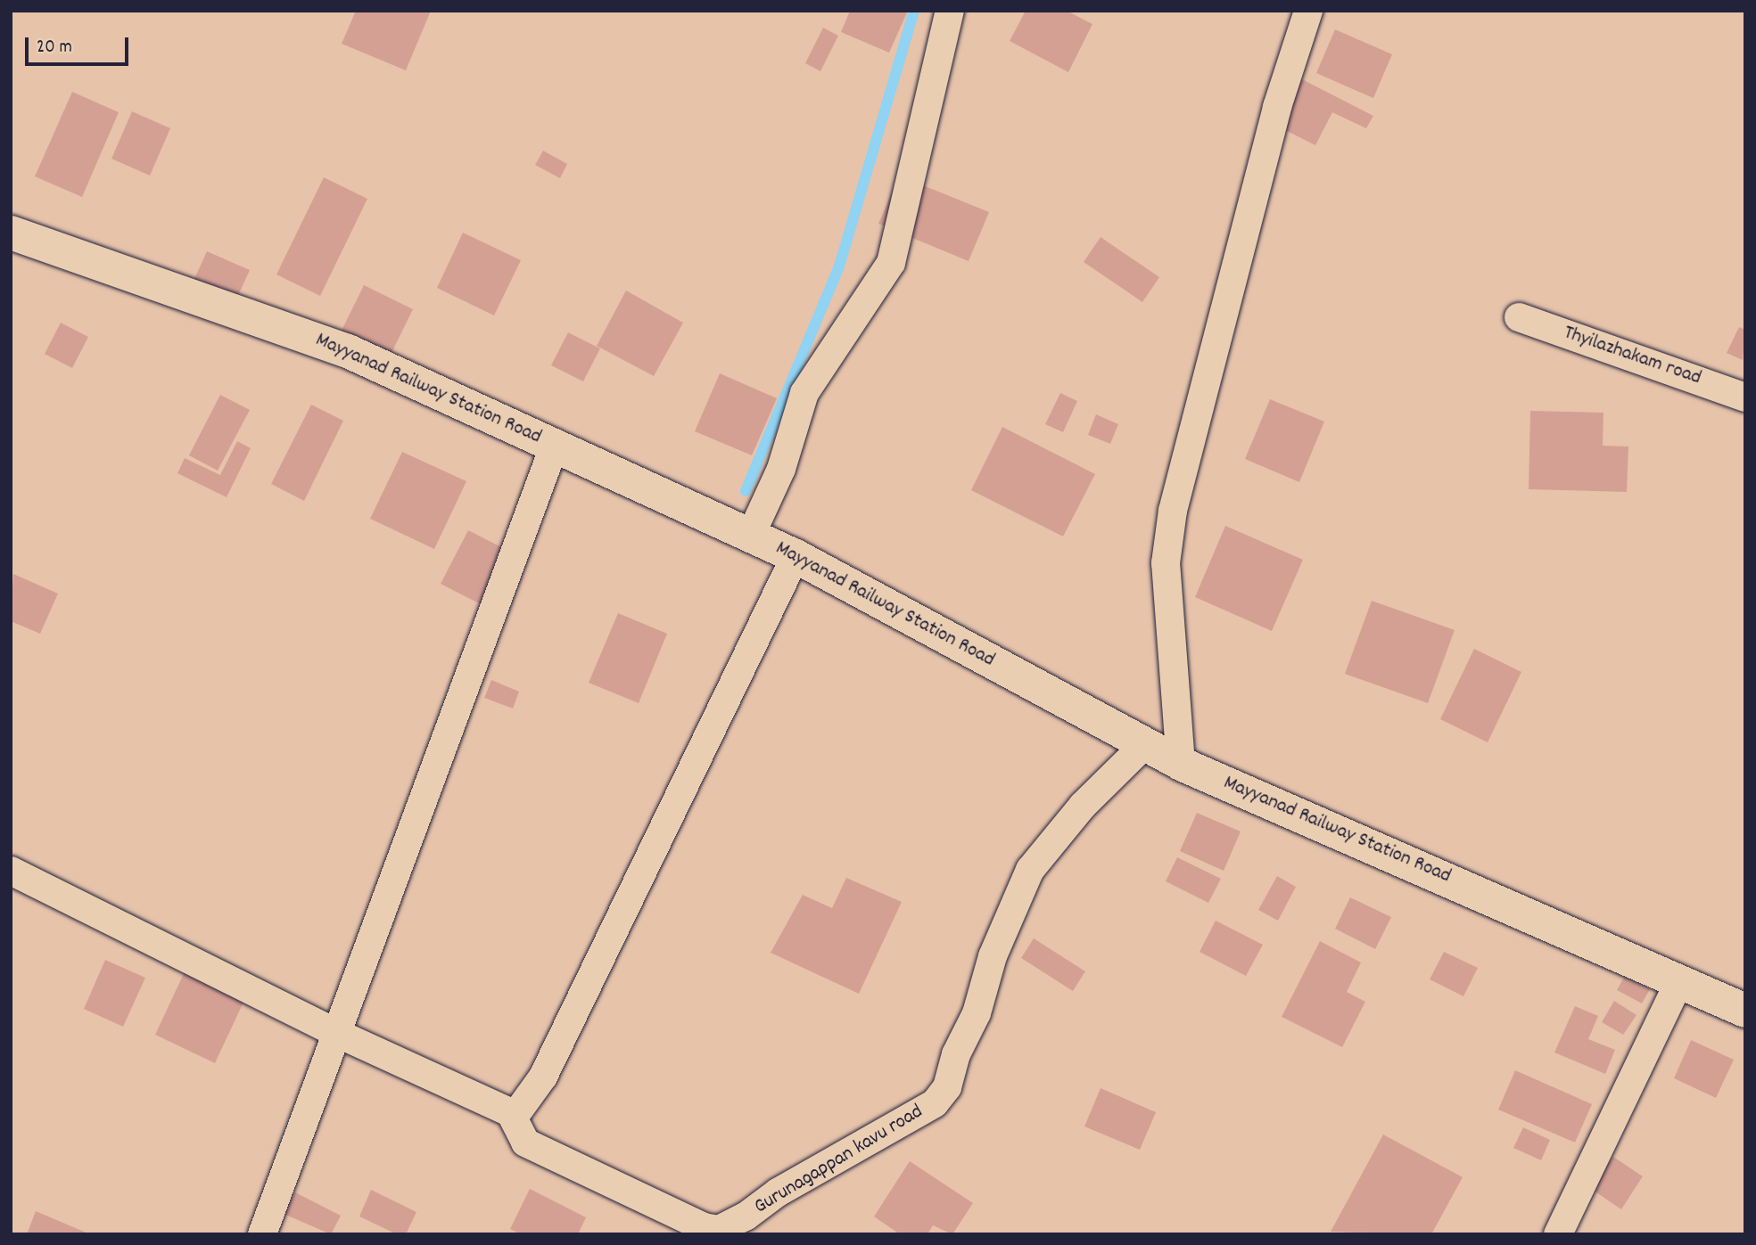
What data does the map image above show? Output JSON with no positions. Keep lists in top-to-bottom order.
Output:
{
  "streets": {
    "main road": ["Mayyanad Railway Station Road"],
    "street": ["Thyilazhakam road", "Gurunagappan kavu road"]
  },
  "crossings": [
    ["Mayyanad Railway Station Road", "Gurunagappan kavu road"]
  ],
  "scale_bar": "20 m"
}
